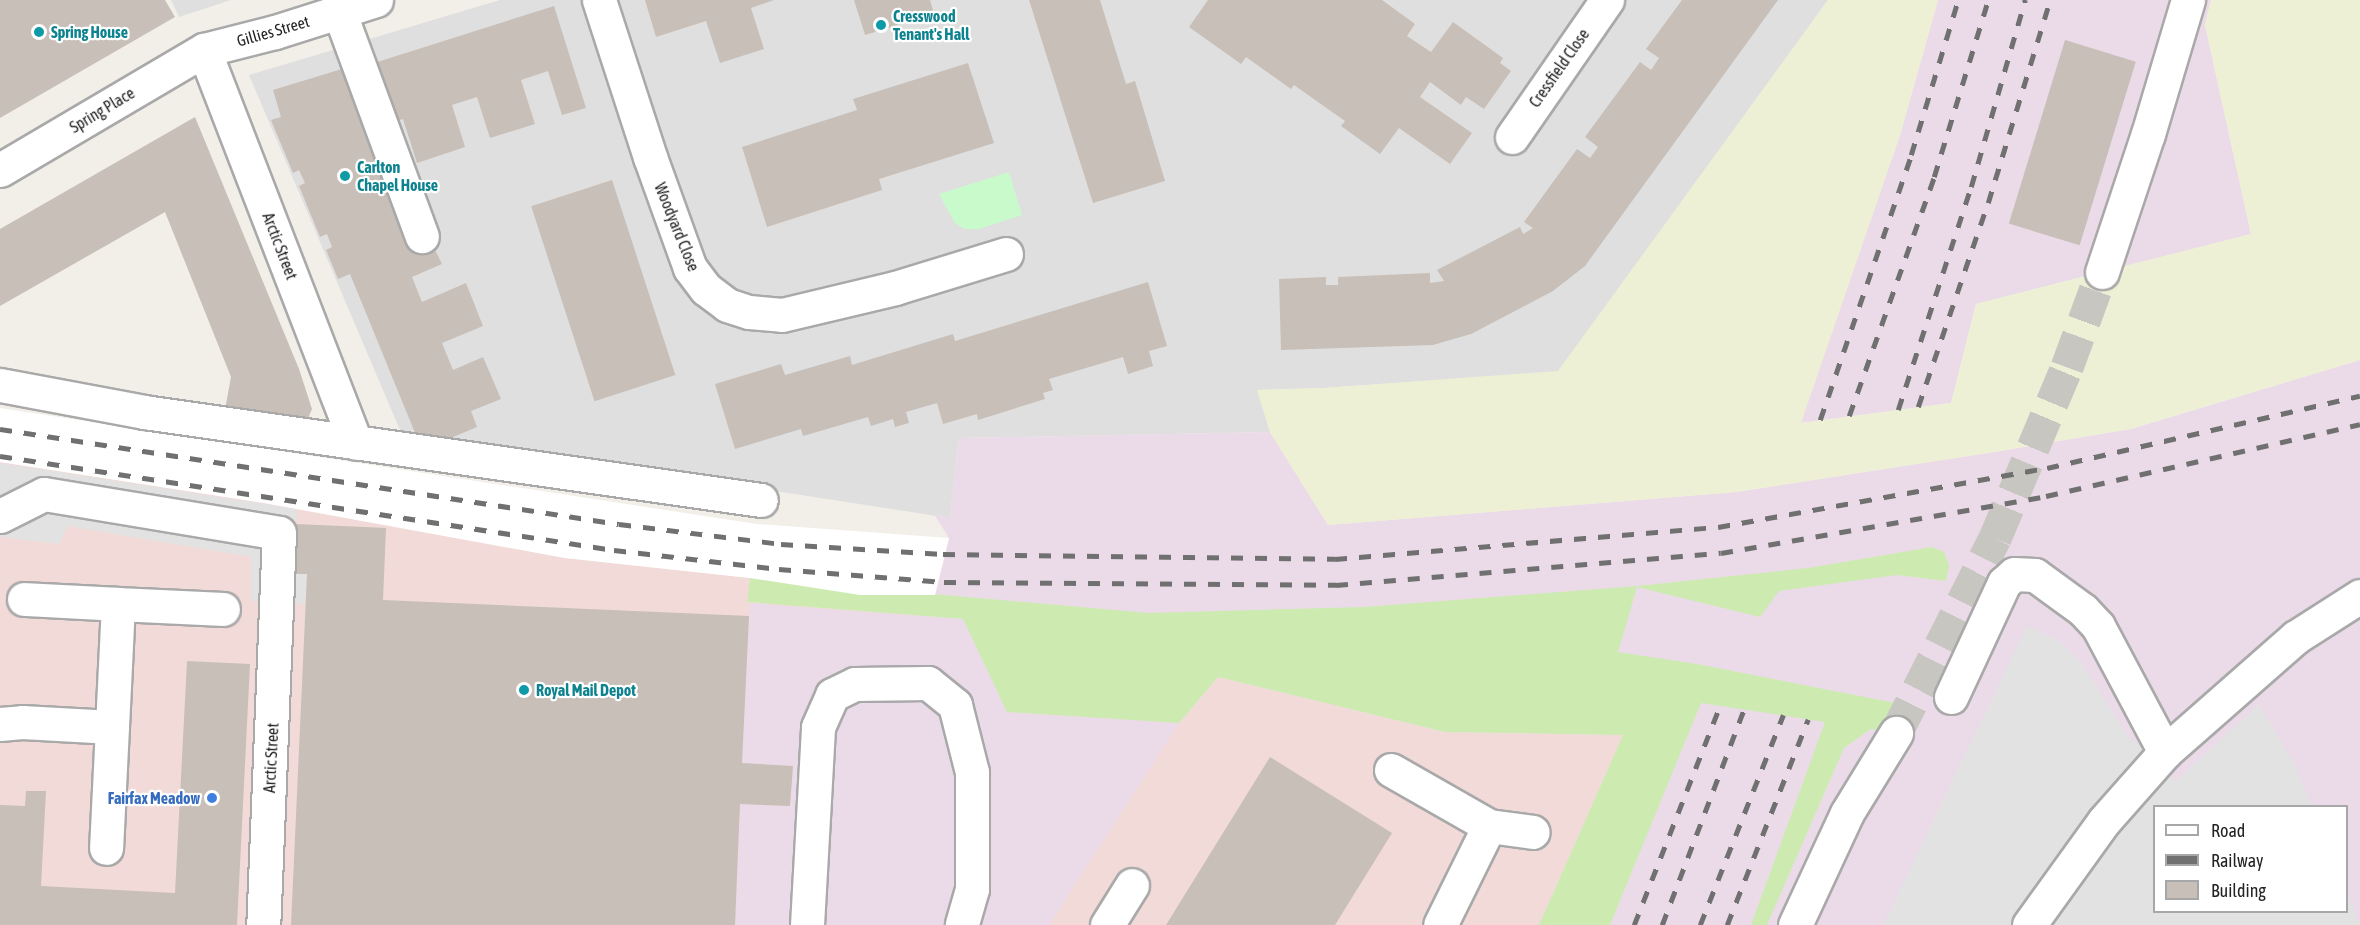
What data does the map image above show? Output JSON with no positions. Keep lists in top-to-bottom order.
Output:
{
  "streets": {
    "street": [
      "Gillies Street",
      "Cressfield Close",
      "Spring Place",
      "Woodyard Close",
      "Arctic Street"
    ]
  },
  "crossings": [
    ["Gillies Street", "Spring Place"],
    ["Gillies Street", "Arctic Street"],
    ["Spring Place", "Arctic Street"]
  ],
  "places": [
    "Cresswood Tenant's Hall",
    "Spring House",
    "Carlton Chapel House",
    "Royal Mail Depot",
    "Fairfax Meadow"
  ],
  "legend": ["Road", "Railway", "Building"]
}
